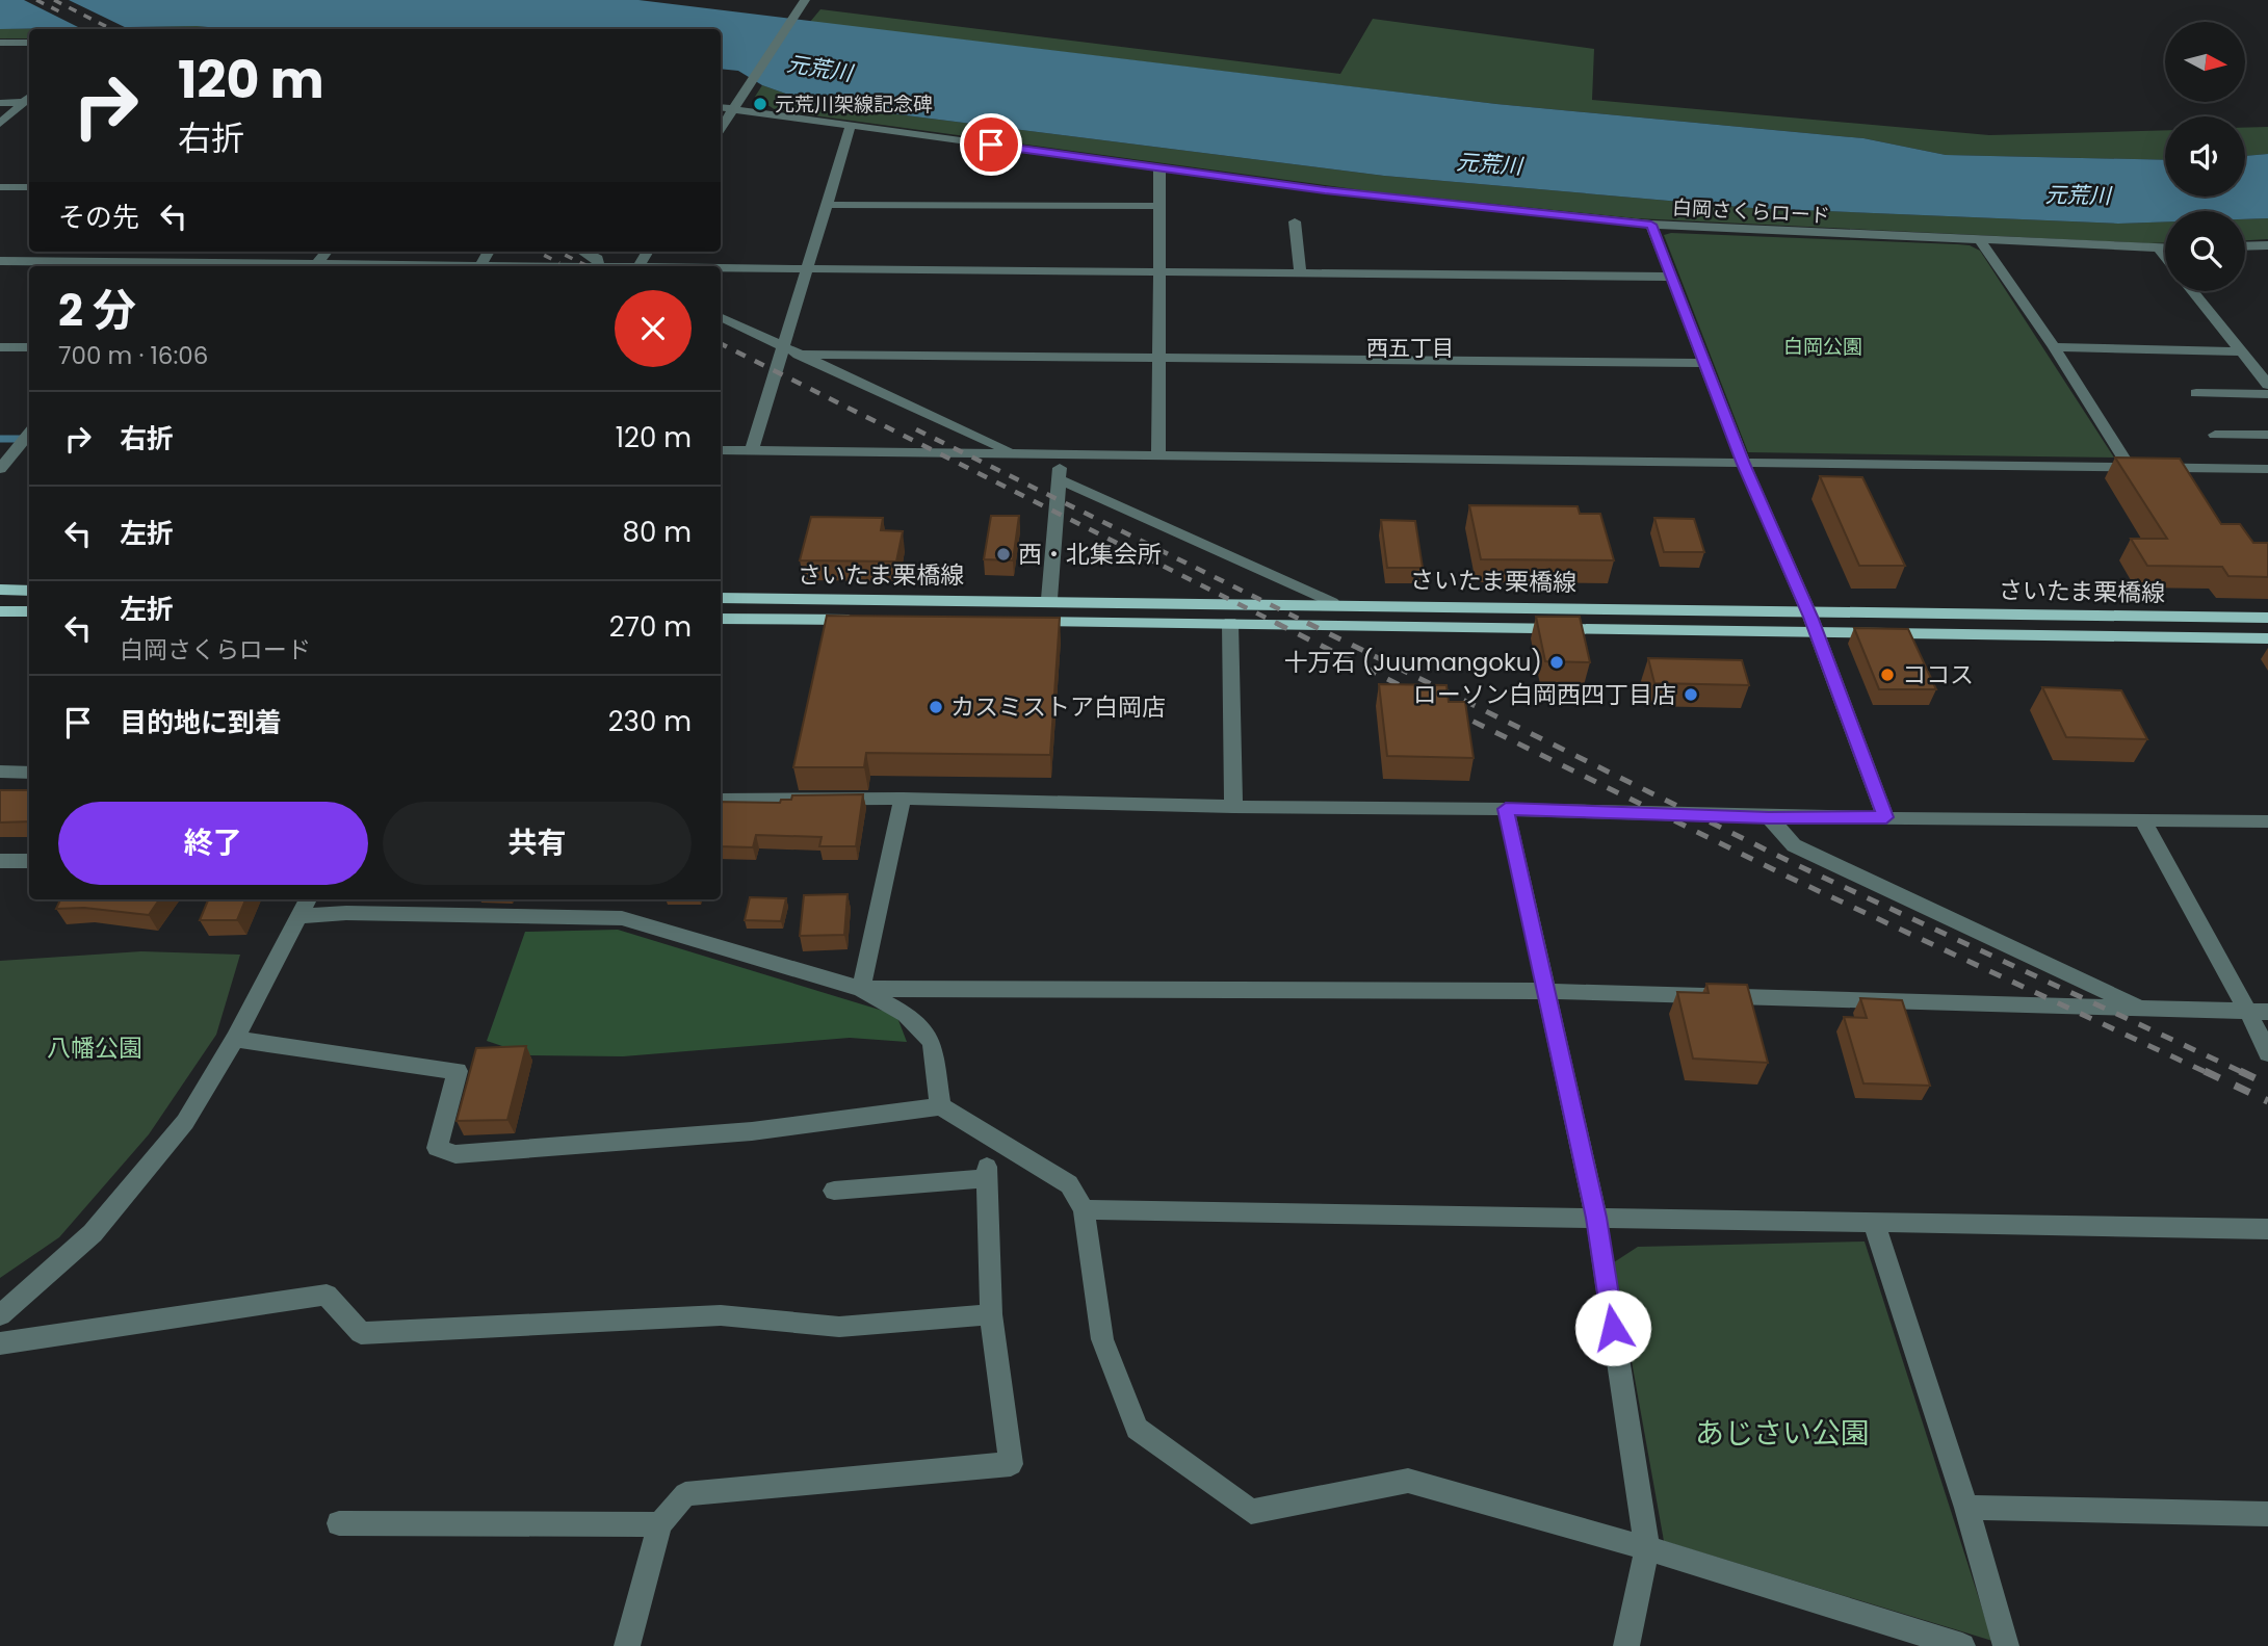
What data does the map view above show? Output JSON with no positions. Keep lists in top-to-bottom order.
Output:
{
  "streets": {
    "main road": ["さいたま栗橋線"],
    "street": ["白岡さくらロード"]
  },
  "districts": ["西五丁目"],
  "water": ["元荒川"],
  "parks": ["白岡公園", "八幡公園", "あじさい公園"],
  "places": [
    "元荒川架線記念碑",
    "西・北集会所",
    "十万石 (Juumangoku)",
    "ココス",
    "ローソン白岡西四丁目店",
    "カスミストア白岡店"
  ],
  "north": "right",
  "page": {
    "turn": ["120 m", "右折"],
    "then": "その先",
    "heading": ["2 分", "700 m · 16:06"],
    "list": [
      {
        "name": "右折",
        "value": "120 m"
      },
      {
        "name": "左折",
        "value": "80 m"
      },
      {
        "name": "左折",
        "note": "白岡さくらロード",
        "value": "270 m"
      },
      {
        "name": "目的地に到着",
        "value": "230 m"
      }
    ],
    "buttons": ["終了", "共有"]
  }
}
